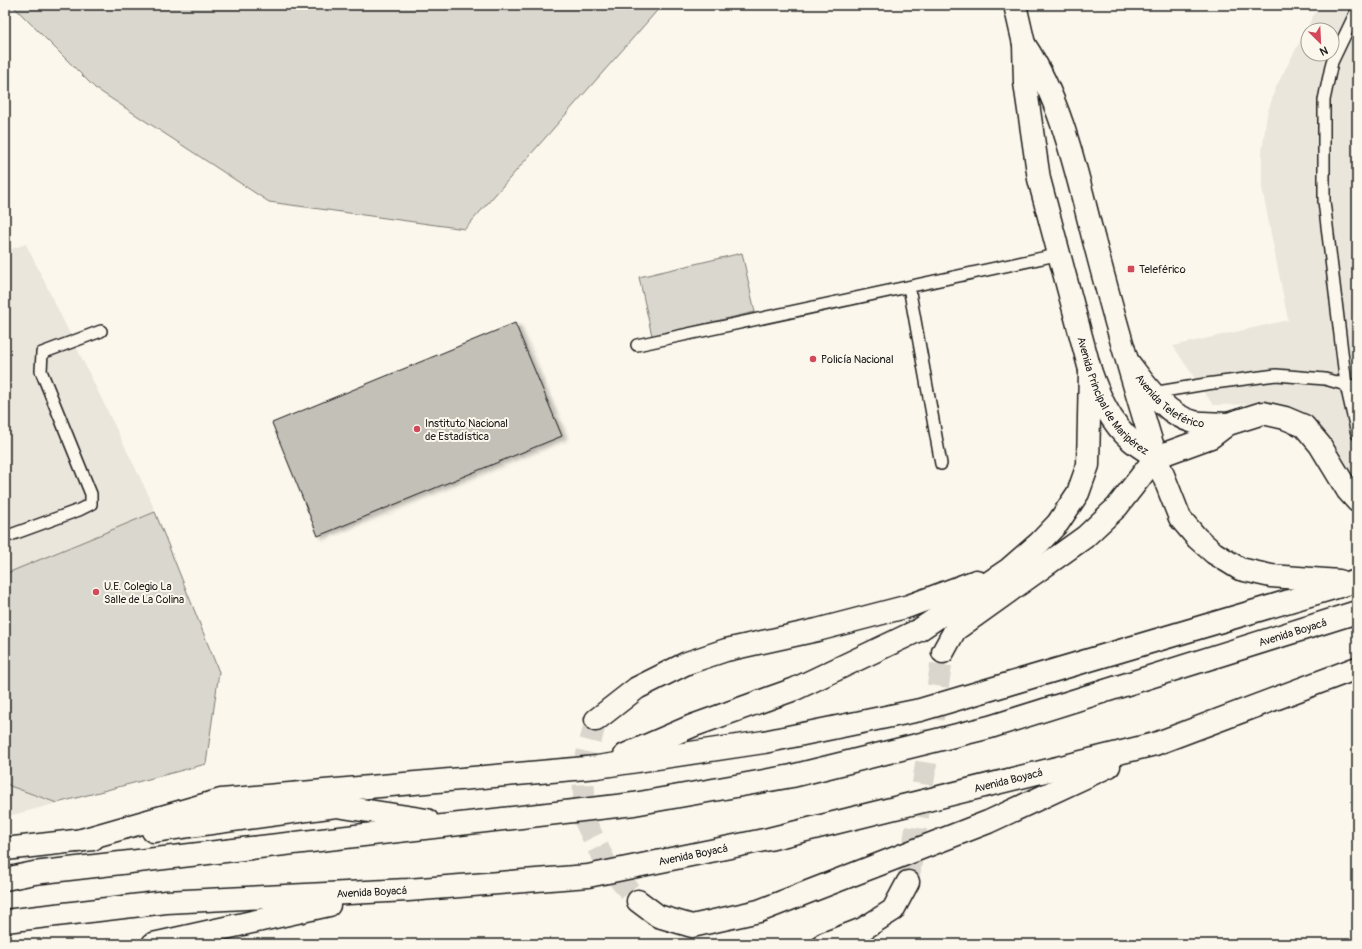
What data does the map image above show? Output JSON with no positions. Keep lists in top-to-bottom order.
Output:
{
  "streets": {
    "main road": ["Avenida Principal de Maripérez", "Avenida Teleférico", "Avenida Boyacá"]
  },
  "crossings": [
    ["Avenida Principal de Maripérez", "Avenida Teleférico"]
  ],
  "places": {
    "transit": ["Teleférico"],
    "other": ["Policía Nacional", "Instituto Nacional de Estadística", "U.E. Colegio La Salle de La Colina"]
  },
  "north": "bottom right"
}
